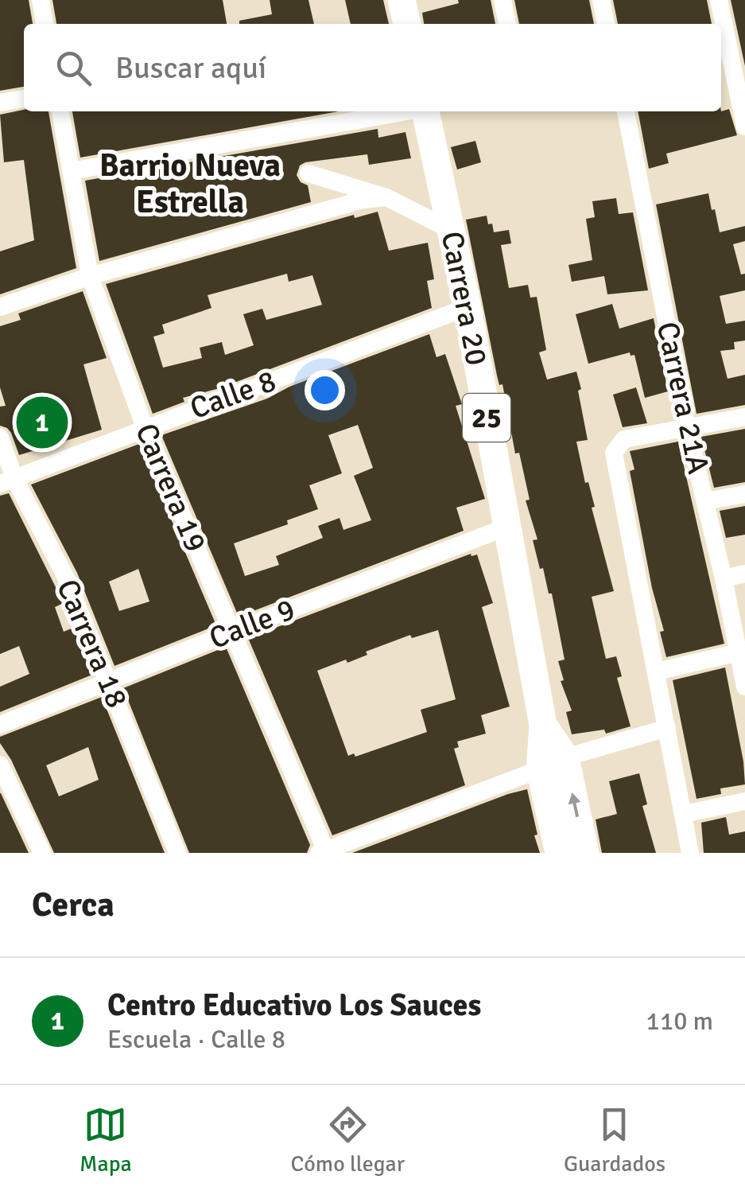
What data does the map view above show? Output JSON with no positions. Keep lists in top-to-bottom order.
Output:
{
  "streets": {
    "main road": ["Carrera 20", "25"],
    "street": [
      "Calle 8",
      "Carrera 21A",
      "Carrera 19",
      "Calle 9",
      "Carrera 18"
    ]
  },
  "crossings": [
    ["Carrera 20", "Calle 8"],
    ["Carrera 20", "Calle 9"],
    ["Calle 8", "Carrera 19"],
    ["Calle 8", "Carrera 18"],
    ["Carrera 19", "Calle 9"],
    ["Calle 9", "Carrera 18"]
  ],
  "districts": ["Barrio Nueva Estrella"],
  "page": {
    "search": "Buscar aquí",
    "pins": "1",
    "heading": "Cerca",
    "list": [
      {
        "mark": "1",
        "name": "Centro Educativo Los Sauces",
        "note": "Escuela · Calle 8",
        "value": "110 m"
      }
    ],
    "nav": ["Mapa", "Cómo llegar", "Guardados"]
  }
}
